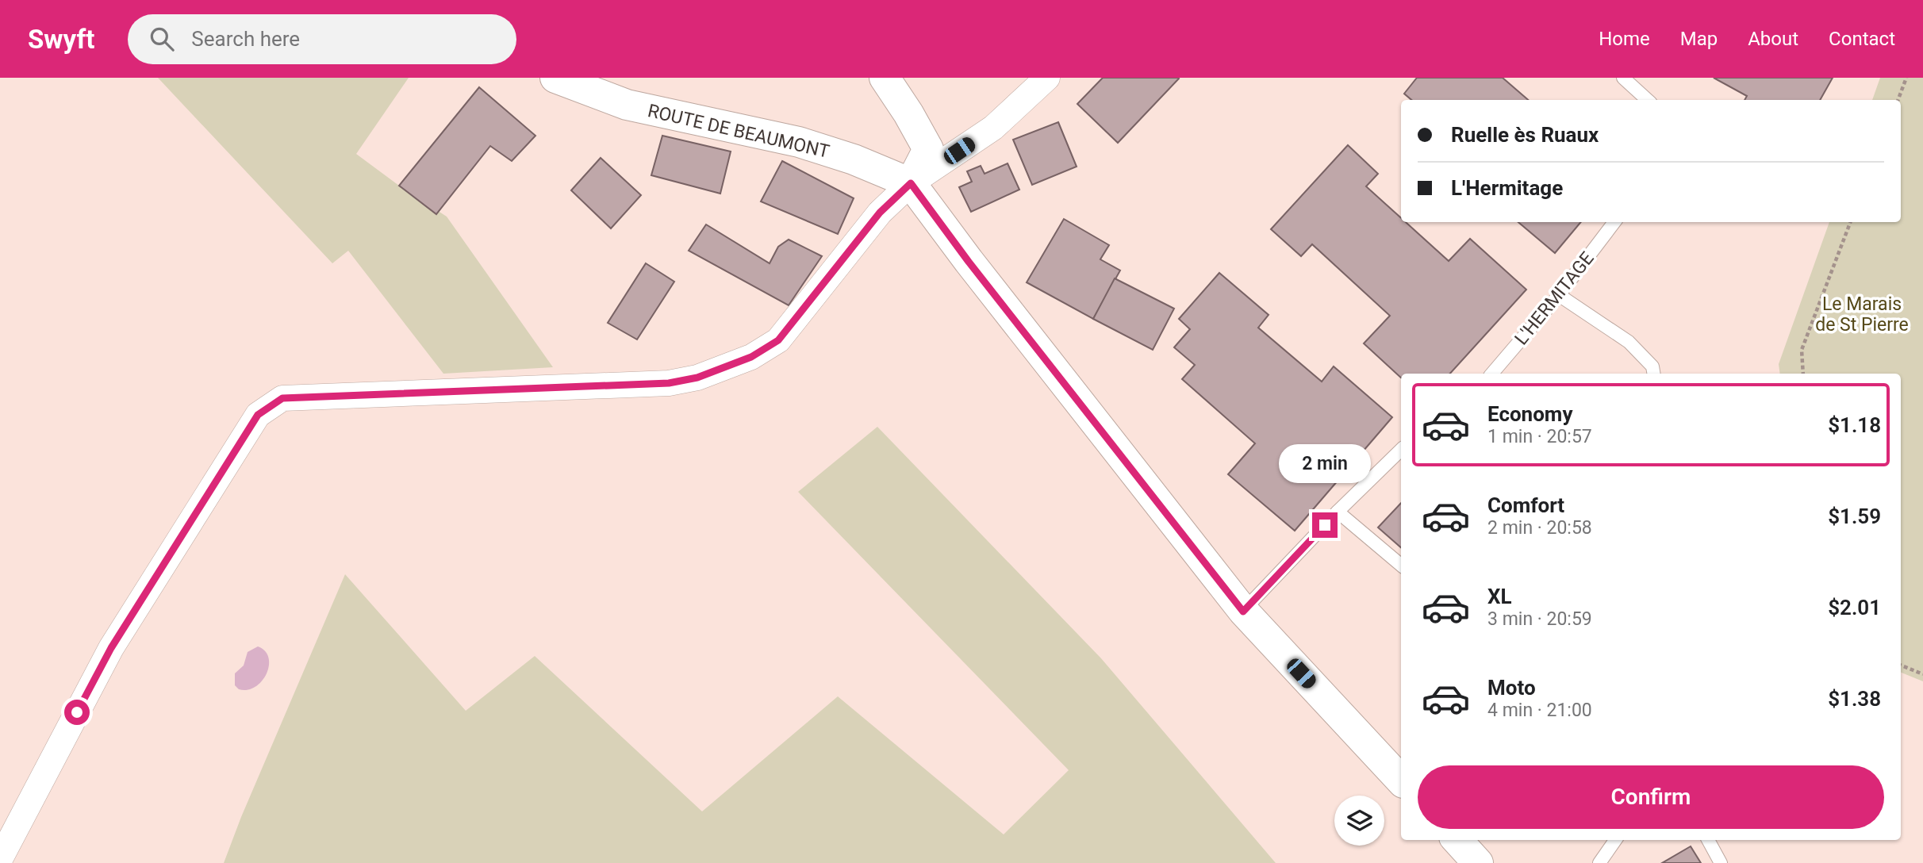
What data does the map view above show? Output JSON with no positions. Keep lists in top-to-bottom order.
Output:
{
  "streets": {
    "main road": ["ROUTE DE BEAUMONT"],
    "lane": ["L'HERMITAGE"]
  },
  "parks": ["Le Marais de St Pierre"],
  "page": {
    "header": "Swyft",
    "search": "Search here",
    "nav": [
      "Home",
      "Map",
      "About",
      "Contact"
    ],
    "banner": ["Ruelle ès Ruaux", "L'Hermitage"],
    "list": [
      {
        "name": "Economy",
        "note": "1 min · 20:57",
        "value": "$1.18"
      },
      {
        "name": "Comfort",
        "note": "2 min · 20:58",
        "value": "$1.59"
      },
      {
        "name": "XL",
        "note": "3 min · 20:59",
        "value": "$2.01"
      },
      {
        "name": "Moto",
        "note": "4 min · 21:00",
        "value": "$1.38"
      }
    ],
    "bubble": "2 min",
    "buttons": "Confirm"
  }
}
